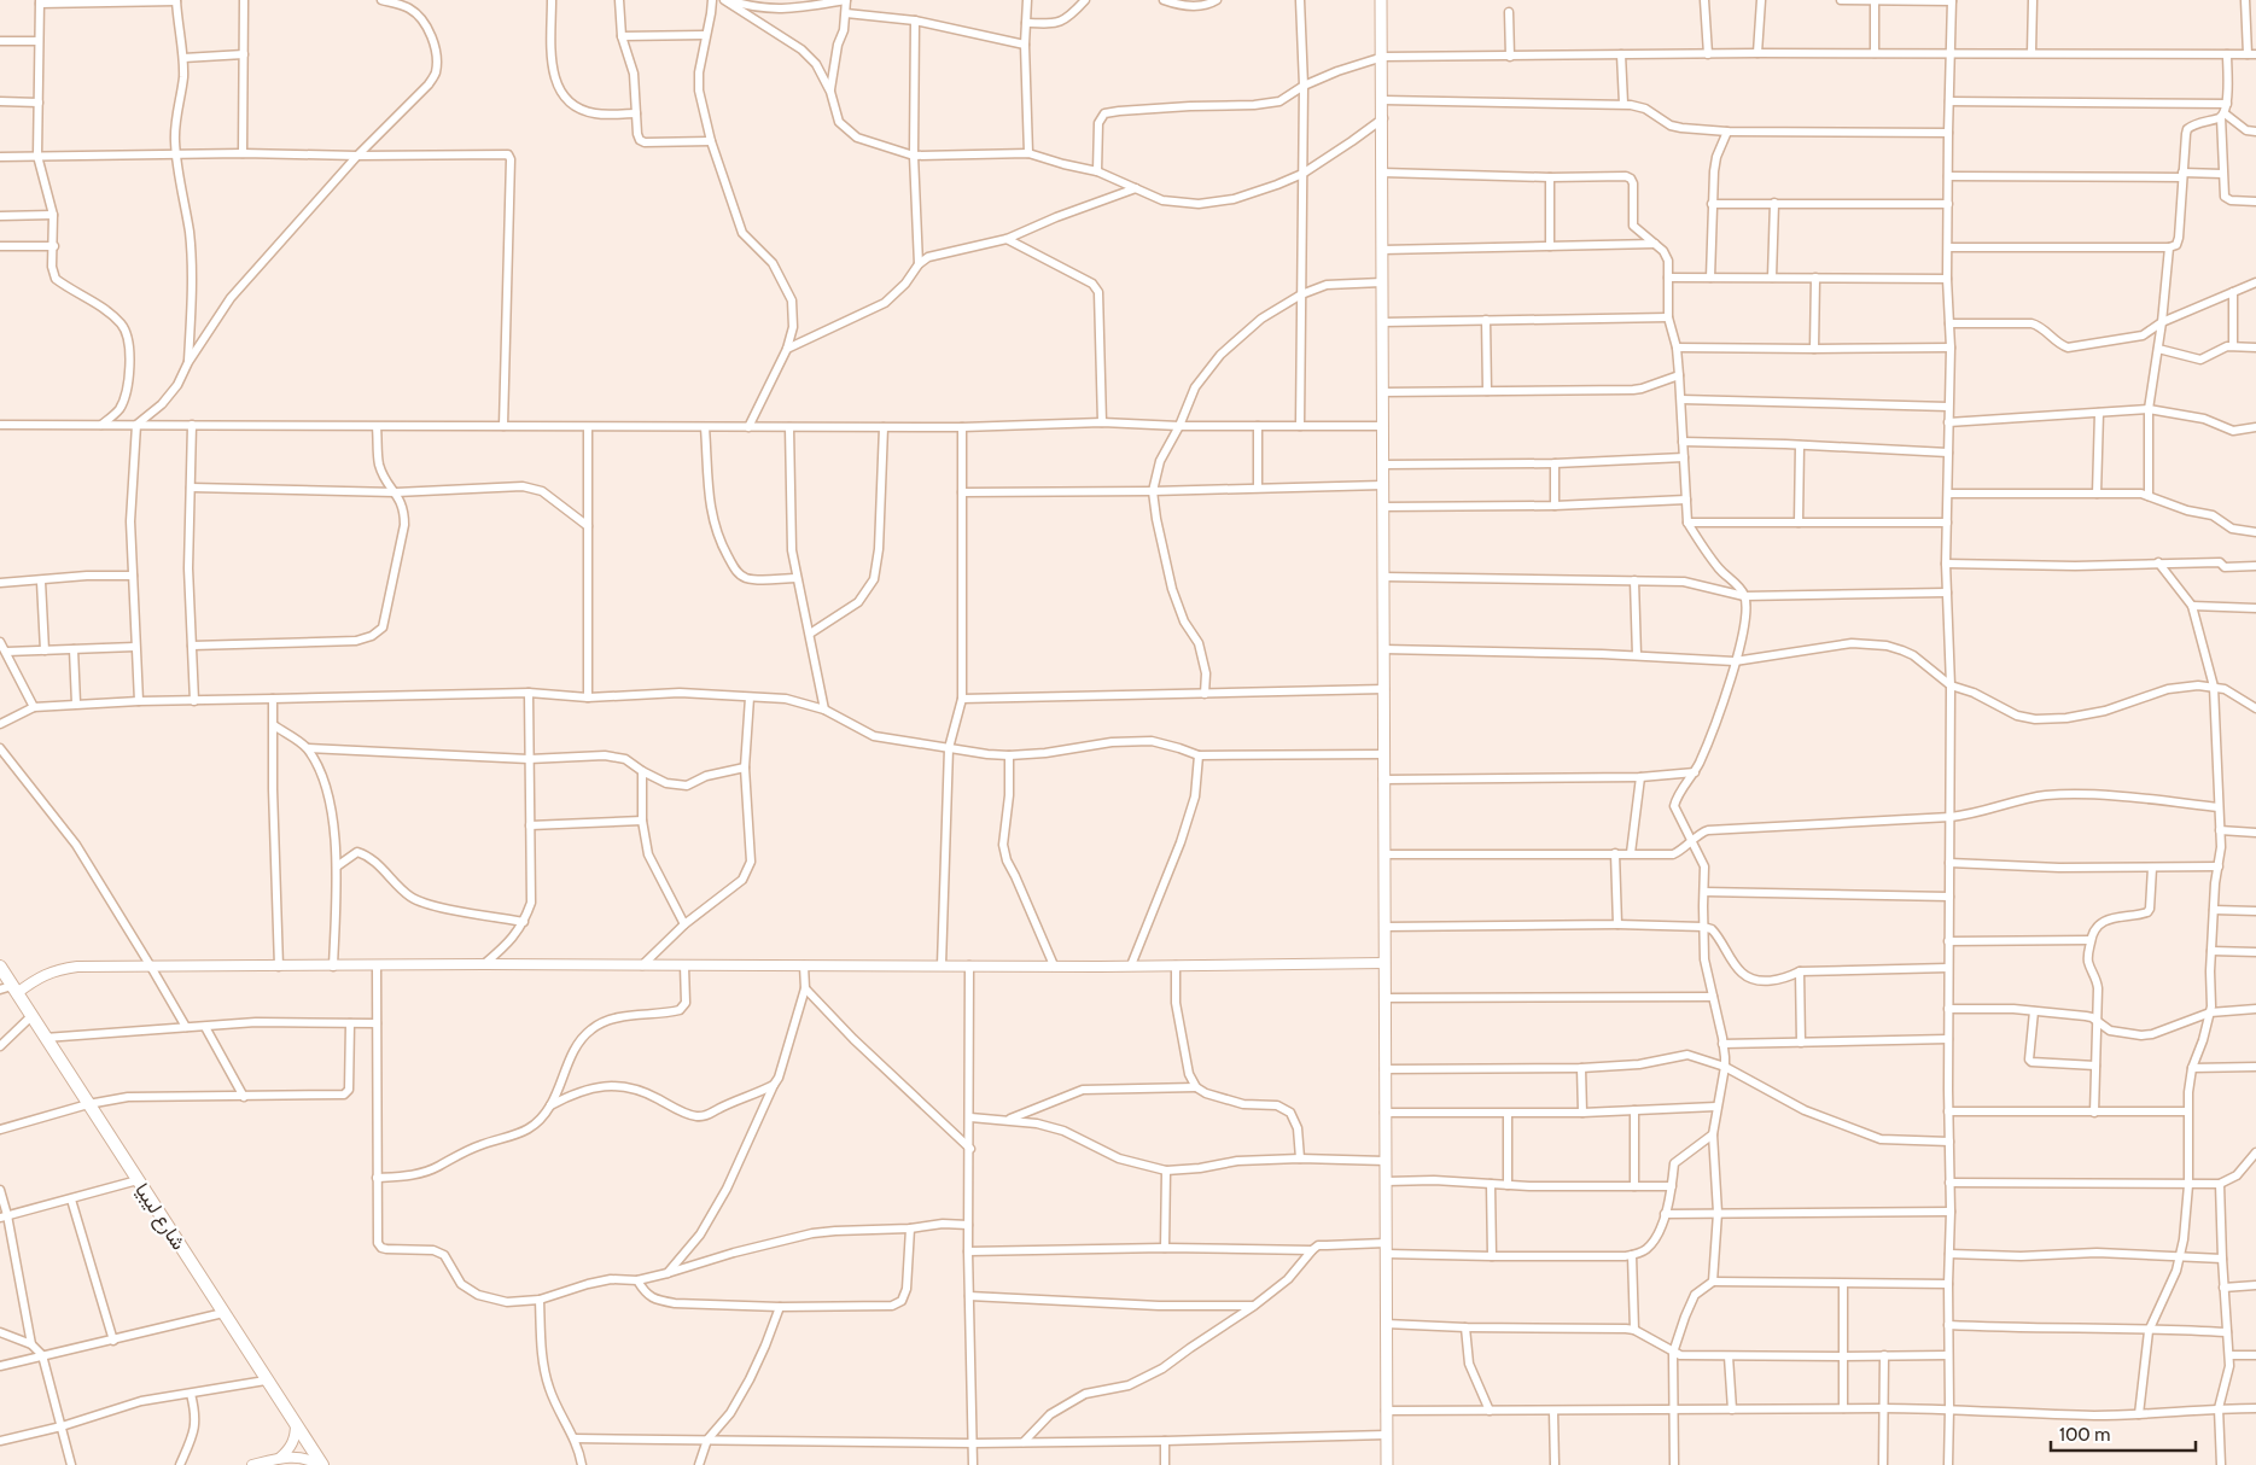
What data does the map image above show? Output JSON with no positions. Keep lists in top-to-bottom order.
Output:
{
  "streets": {
    "highway": ["شارع ليبيا"]
  },
  "scale_bar": "100 m"
}
